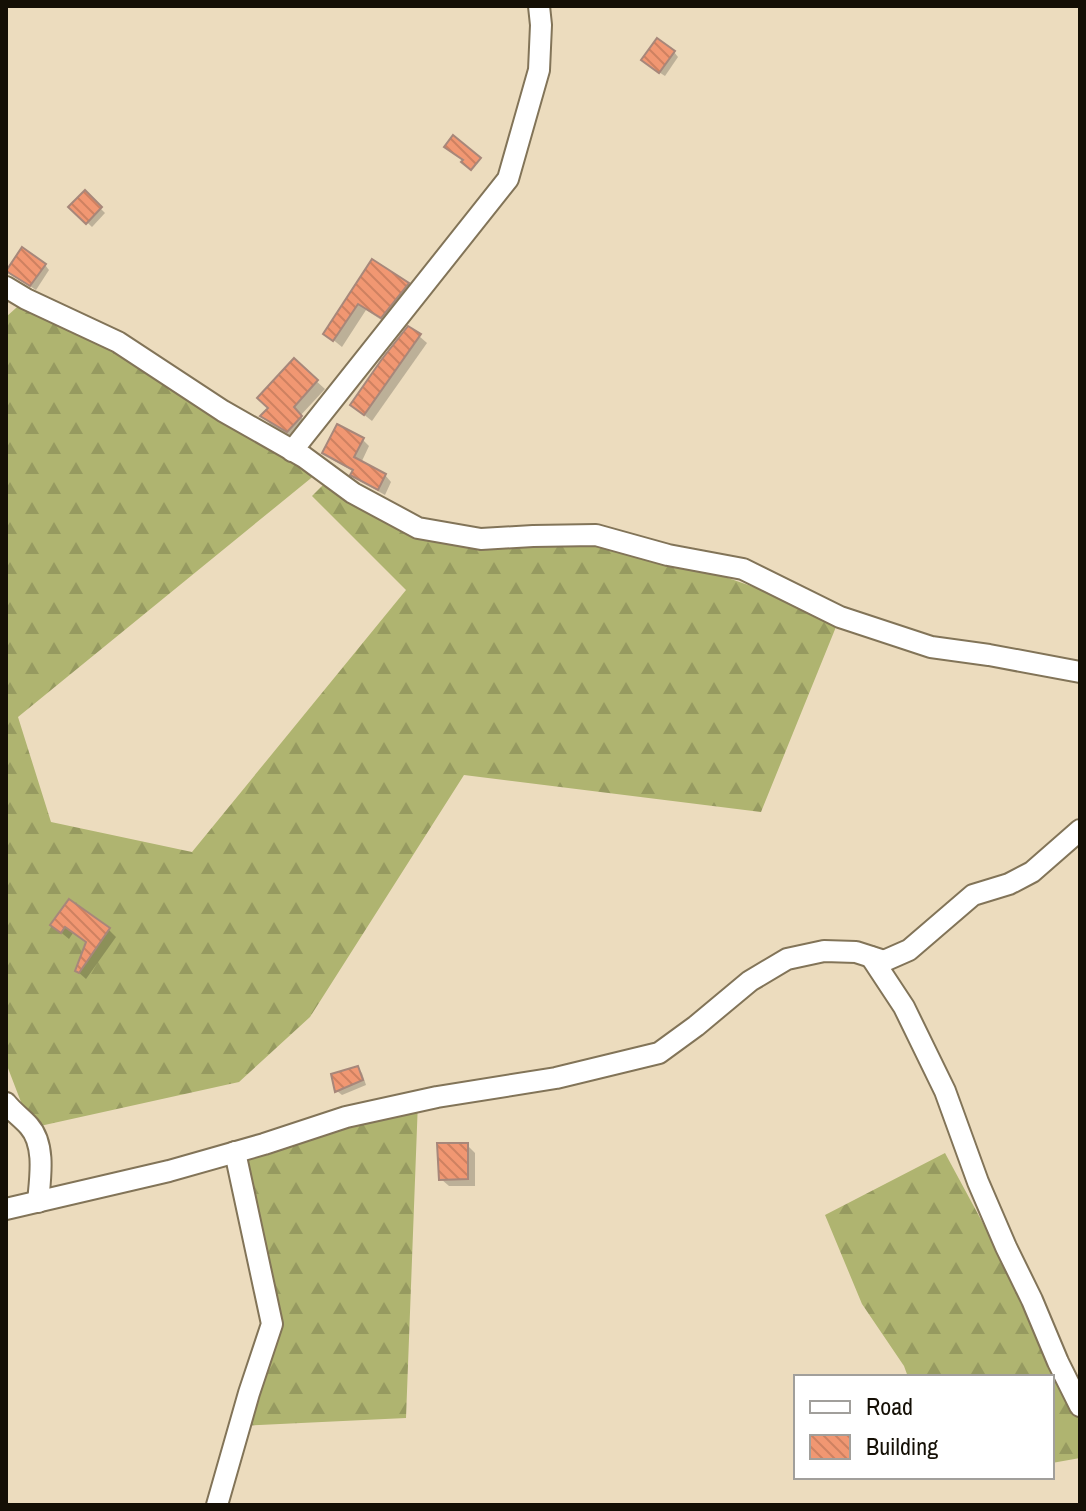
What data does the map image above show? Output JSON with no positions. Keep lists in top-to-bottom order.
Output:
{
  "legend": ["Road", "Building"]
}
